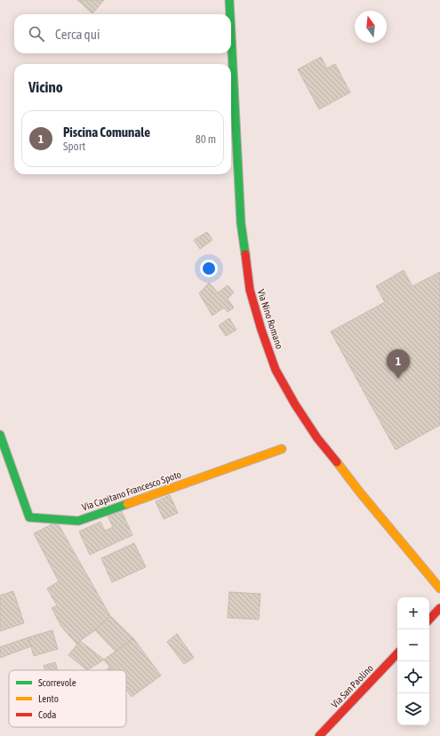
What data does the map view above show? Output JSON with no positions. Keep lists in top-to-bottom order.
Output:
{
  "streets": {
    "street": ["Via Nino Romano", "Via Capitano Francesco Spoto", "Via San Paolino"]
  },
  "legend": ["Scorrevole", "Lento", "Coda"],
  "north": "top",
  "page": {
    "search": "Cerca qui",
    "heading": "Vicino",
    "list": [
      {
        "mark": "1",
        "name": "Piscina Comunale",
        "note": "Sport",
        "value": "80 m"
      }
    ],
    "pins": "1",
    "map_buttons": ["+", "−"]
  }
}
